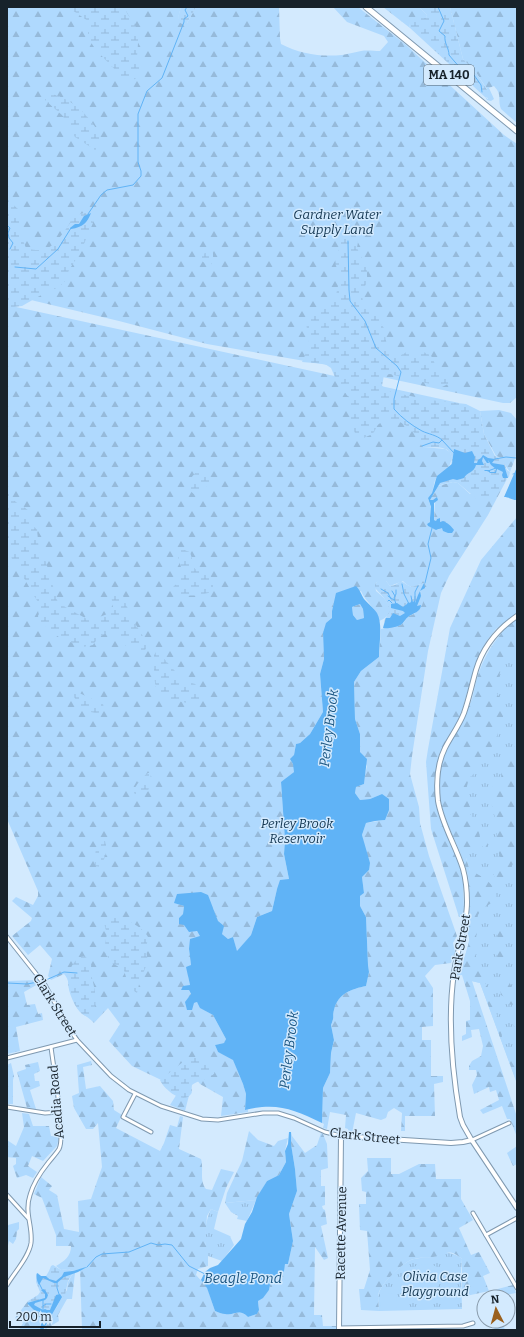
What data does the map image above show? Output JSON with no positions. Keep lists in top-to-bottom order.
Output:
{
  "streets": {
    "highway": ["MA 140"],
    "street": [
      "Park Street",
      "Clark Street",
      "Acadia Road",
      "Racette Avenue"
    ]
  },
  "crossings": [
    ["Park Street", "Clark Street"],
    ["Clark Street", "Racette Avenue"]
  ],
  "water": ["Perley Brook", "Beagle Pond"],
  "parks": ["Gardner Water Supply Land", "Perley Brook Reservoir", "Olivia Case Playground"],
  "scale_bar": "200 m",
  "north": "top"
}
